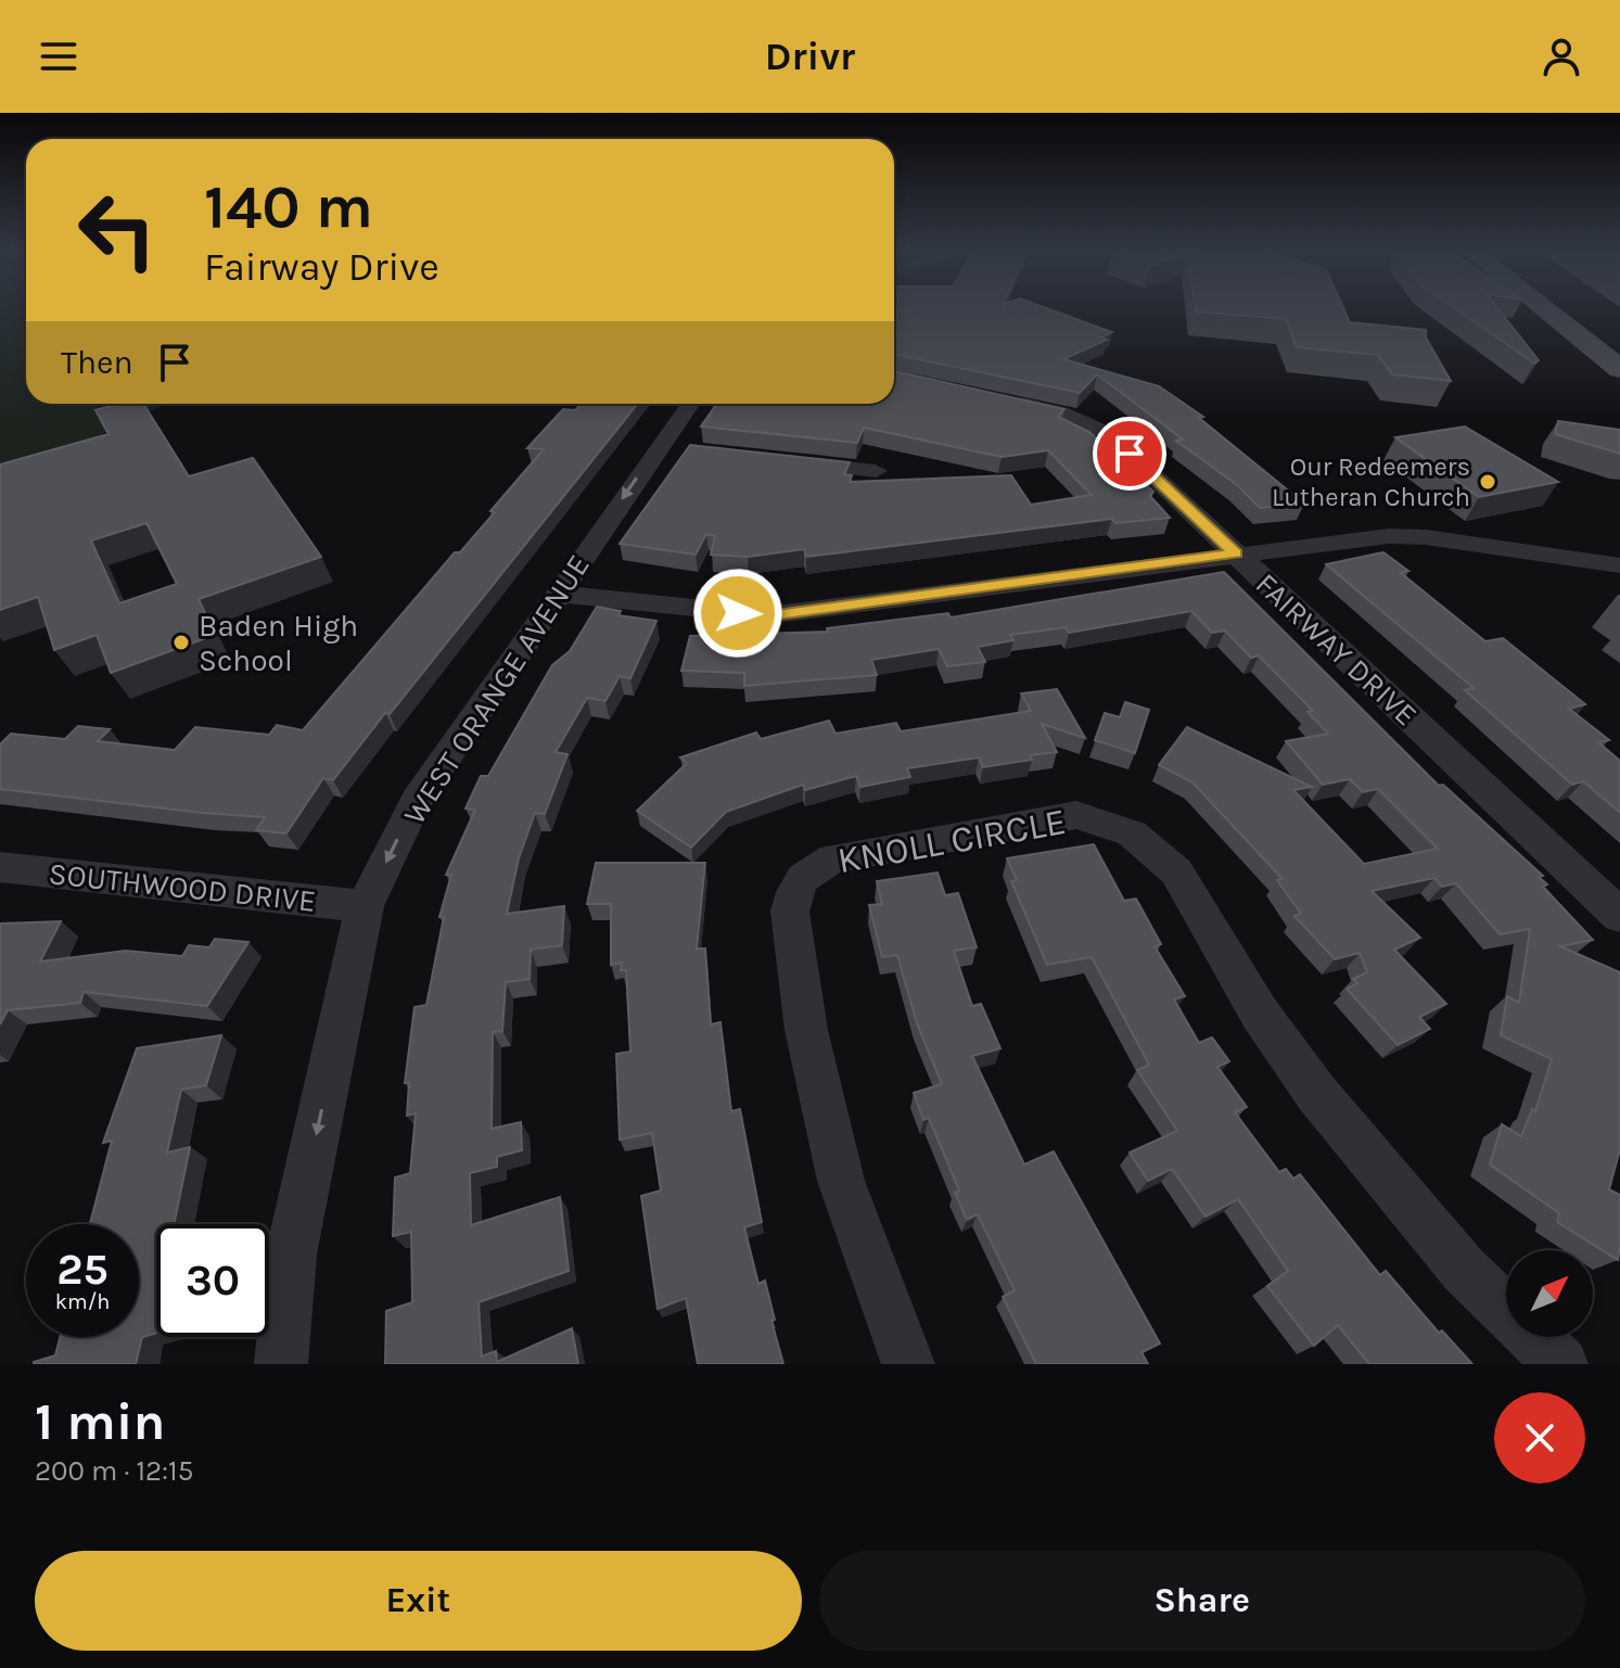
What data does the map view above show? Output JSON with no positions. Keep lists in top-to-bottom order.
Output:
{
  "streets": {
    "street": [
      "FAIRWAY DRIVE",
      "WEST ORANGE AVENUE",
      "KNOLL CIRCLE",
      "SOUTHWOOD DRIVE"
    ]
  },
  "crossings": [
    ["WEST ORANGE AVENUE", "SOUTHWOOD DRIVE"]
  ],
  "one_way": ["WEST ORANGE AVENUE"],
  "places": ["Our Redeemers Lutheran Church", "Baden High School"],
  "north": "top right",
  "page": {
    "header": "Drivr",
    "turn": ["140 m", "Fairway Drive"],
    "then": "Then",
    "speed": "25 km/h",
    "limit": "30",
    "heading": ["1 min", "200 m · 12:15"],
    "buttons": ["Exit", "Share"]
  }
}
